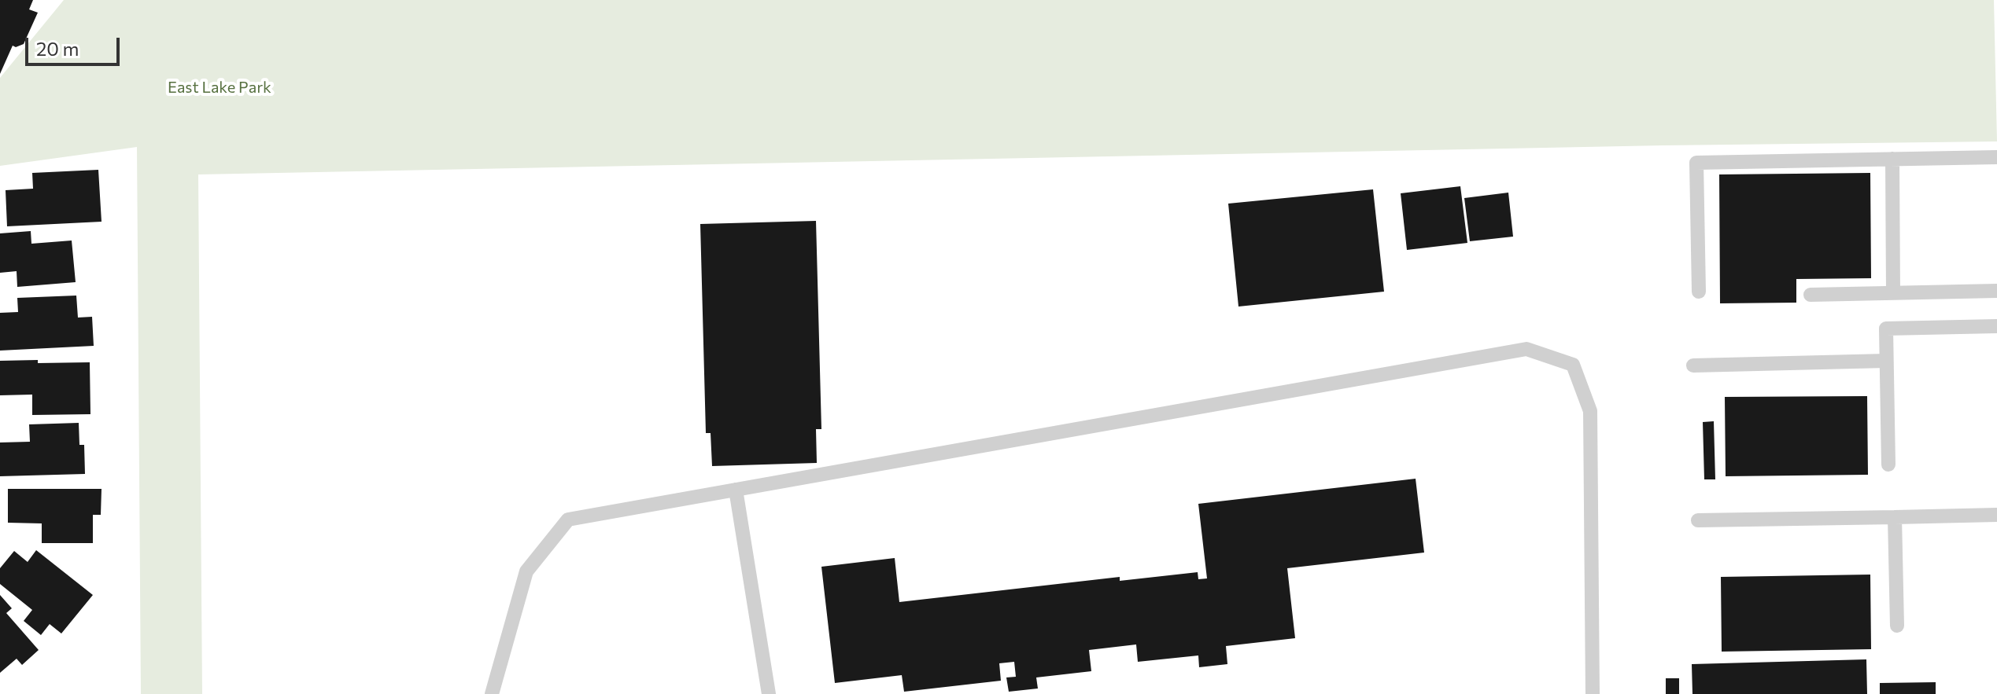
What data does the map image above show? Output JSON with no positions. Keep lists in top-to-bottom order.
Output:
{
  "parks": ["East Lake Park"],
  "scale_bar": "20 m"
}
